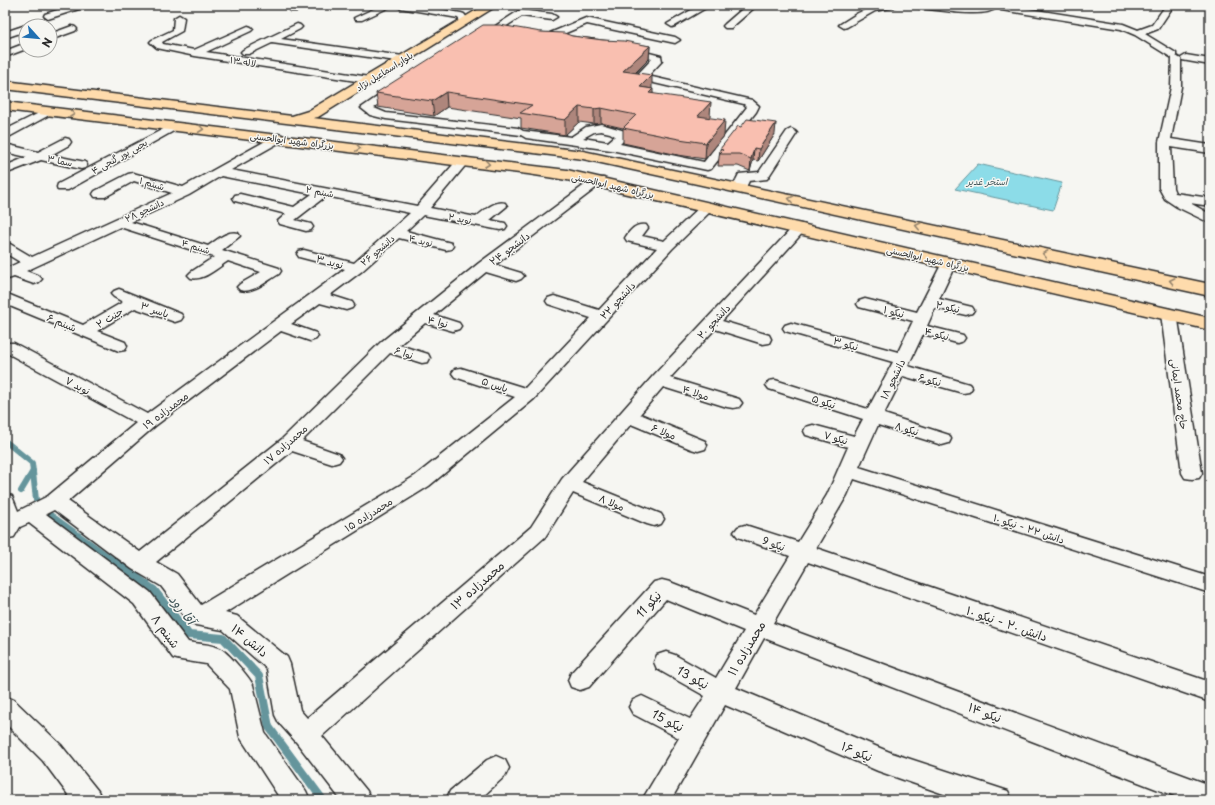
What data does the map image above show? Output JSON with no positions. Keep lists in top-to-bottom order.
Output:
{
  "streets": {
    "main road": ["بلوار اسماعیل نژاد", "بزرگراه شهید ابوالحسنی"],
    "street": [
      "لاله ۱۳",
      "یحیی پور گنجی ۴",
      "سما ۳",
      "شبنم ۱",
      "شبنم ۲",
      "دانشجو ۲۸",
      "نوید ۲",
      "نوید ۴",
      "شبنم ۴",
      "دانشجو ۲۴",
      "دانشجو ۲۶",
      "نوید ۳",
      "دانشجو ۲۲",
      "نیکو ۲",
      "یاسر ۳",
      "نیکو ۱",
      "جنت ۲",
      "نوا ۴",
      "دانشجو ۲۰",
      "شبنم ۶",
      "نیکو ۴",
      "نیکو ۳",
      "نوا ۶",
      "دانشجو ۱۸",
      "نیکو ۶",
      "یاس ۵",
      "نوید ۷",
      "مولا ۴",
      "حاج محمد ایمانی",
      "نیکو ۵",
      "محمدزاده ۱۹",
      "نیکو ۸",
      "مولا ۶",
      "نیکو ۷",
      "محمدزاده ۱۷",
      "مولا ۸",
      "محمدزاده ۱۵",
      "دانش ۲۲ - نیکو ۱۰",
      "نیکو 9",
      "محمدزاده ۱۳",
      "نیکو 11",
      "دانش ۲۰ - نیکو ۱۰",
      "شبنم ۸",
      "دانش ۱۴",
      "محمدزاده ۱۱",
      "نیکو 13",
      "نیکو ۱۴",
      "نیکو 15",
      "نیکو ۱۶"
    ]
  },
  "crossings": [
    ["لاله ۱۳", "بلوار اسماعیل نژاد"],
    ["بزرگراه شهید ابوالحسنی", "یحیی پور گنجی ۴"],
    ["بزرگراه شهید ابوالحسنی", "دانشجو ۲۸"],
    ["بزرگراه شهید ابوالحسنی", "دانشجو ۲۴"],
    ["بزرگراه شهید ابوالحسنی", "دانشجو ۲۶"],
    ["بزرگراه شهید ابوالحسنی", "دانشجو ۲۲"],
    ["بزرگراه شهید ابوالحسنی", "دانشجو ۲۰"],
    ["بزرگراه شهید ابوالحسنی", "دانشجو ۱۸"],
    ["بزرگراه شهید ابوالحسنی", "حاج محمد ایمانی"],
    ["شبنم ۱", "دانشجو ۲۸"],
    ["شبنم ۲", "دانشجو ۲۸"],
    ["شبنم ۲", "نوید ۲"],
    ["شبنم ۲", "دانشجو ۲۶"],
    ["دانشجو ۲۸", "شبنم ۴"],
    ["نوید ۲", "دانشجو ۲۶"],
    ["نوید ۴", "دانشجو ۲۶"],
    ["دانشجو ۲۴", "نوا ۴"],
    ["دانشجو ۲۴", "محمدزاده ۱۷"],
    ["دانشجو ۲۶", "نوید ۳"],
    ["دانشجو ۲۶", "محمدزاده ۱۹"],
    ["دانشجو ۲۲", "یاس ۵"],
    ["دانشجو ۲۲", "محمدزاده ۱۵"],
    ["نیکو ۲", "دانشجو ۱۸"],
    ["یاسر ۳", "جنت ۲"],
    ["نیکو ۱", "نیکو ۴"],
    ["نیکو ۱", "دانشجو ۱۸"],
    ["جنت ۲", "شبنم ۶"],
    ["نوا ۴", "محمدزاده ۱۷"],
    ["دانشجو ۲۰", "مولا ۴"],
    ["دانشجو ۲۰", "مولا ۶"],
    ["دانشجو ۲۰", "محمدزاده ۱۳"],
    ["نیکو ۴", "دانشجو ۱۸"],
    ["نیکو ۳", "دانشجو ۱۸"],
    ["نیکو ۳", "نیکو ۶"],
    ["نوا ۶", "محمدزاده ۱۷"],
    ["دانشجو ۱۸", "نیکو ۶"],
    ["دانشجو ۱۸", "نیکو ۵"],
    ["دانشجو ۱۸", "نیکو ۸"],
    ["دانشجو ۱۸", "نیکو ۷"],
    ["دانشجو ۱۸", "دانش ۲۲ - نیکو ۱۰"],
    ["دانشجو ۱۸", "محمدزاده ۱۱"],
    ["یاس ۵", "محمدزاده ۱۵"],
    ["نوید ۷", "محمدزاده ۱۹"],
    ["نیکو ۵", "نیکو ۸"],
    ["مولا ۶", "محمدزاده ۱۳"],
    ["مولا ۸", "محمدزاده ۱۳"],
    ["محمدزاده ۱۵", "دانش ۱۴"],
    ["نیکو 9", "دانش ۲۰ - نیکو ۱۰"],
    ["نیکو 9", "محمدزاده ۱۱"],
    ["محمدزاده ۱۳", "دانش ۱۴"],
    ["نیکو 11", "محمدزاده ۱۱"],
    ["نیکو 11", "نیکو ۱۴"],
    ["دانش ۲۰ - نیکو ۱۰", "محمدزاده ۱۱"],
    ["محمدزاده ۱۱", "نیکو 13"],
    ["محمدزاده ۱۱", "نیکو ۱۴"],
    ["محمدزاده ۱۱", "نیکو 15"],
    ["محمدزاده ۱۱", "نیکو ۱۶"],
    ["نیکو 13", "نیکو ۱۶"]
  ],
  "water": ["استخر غدیر", "آقا رود"],
  "north": "bottom right"
}
